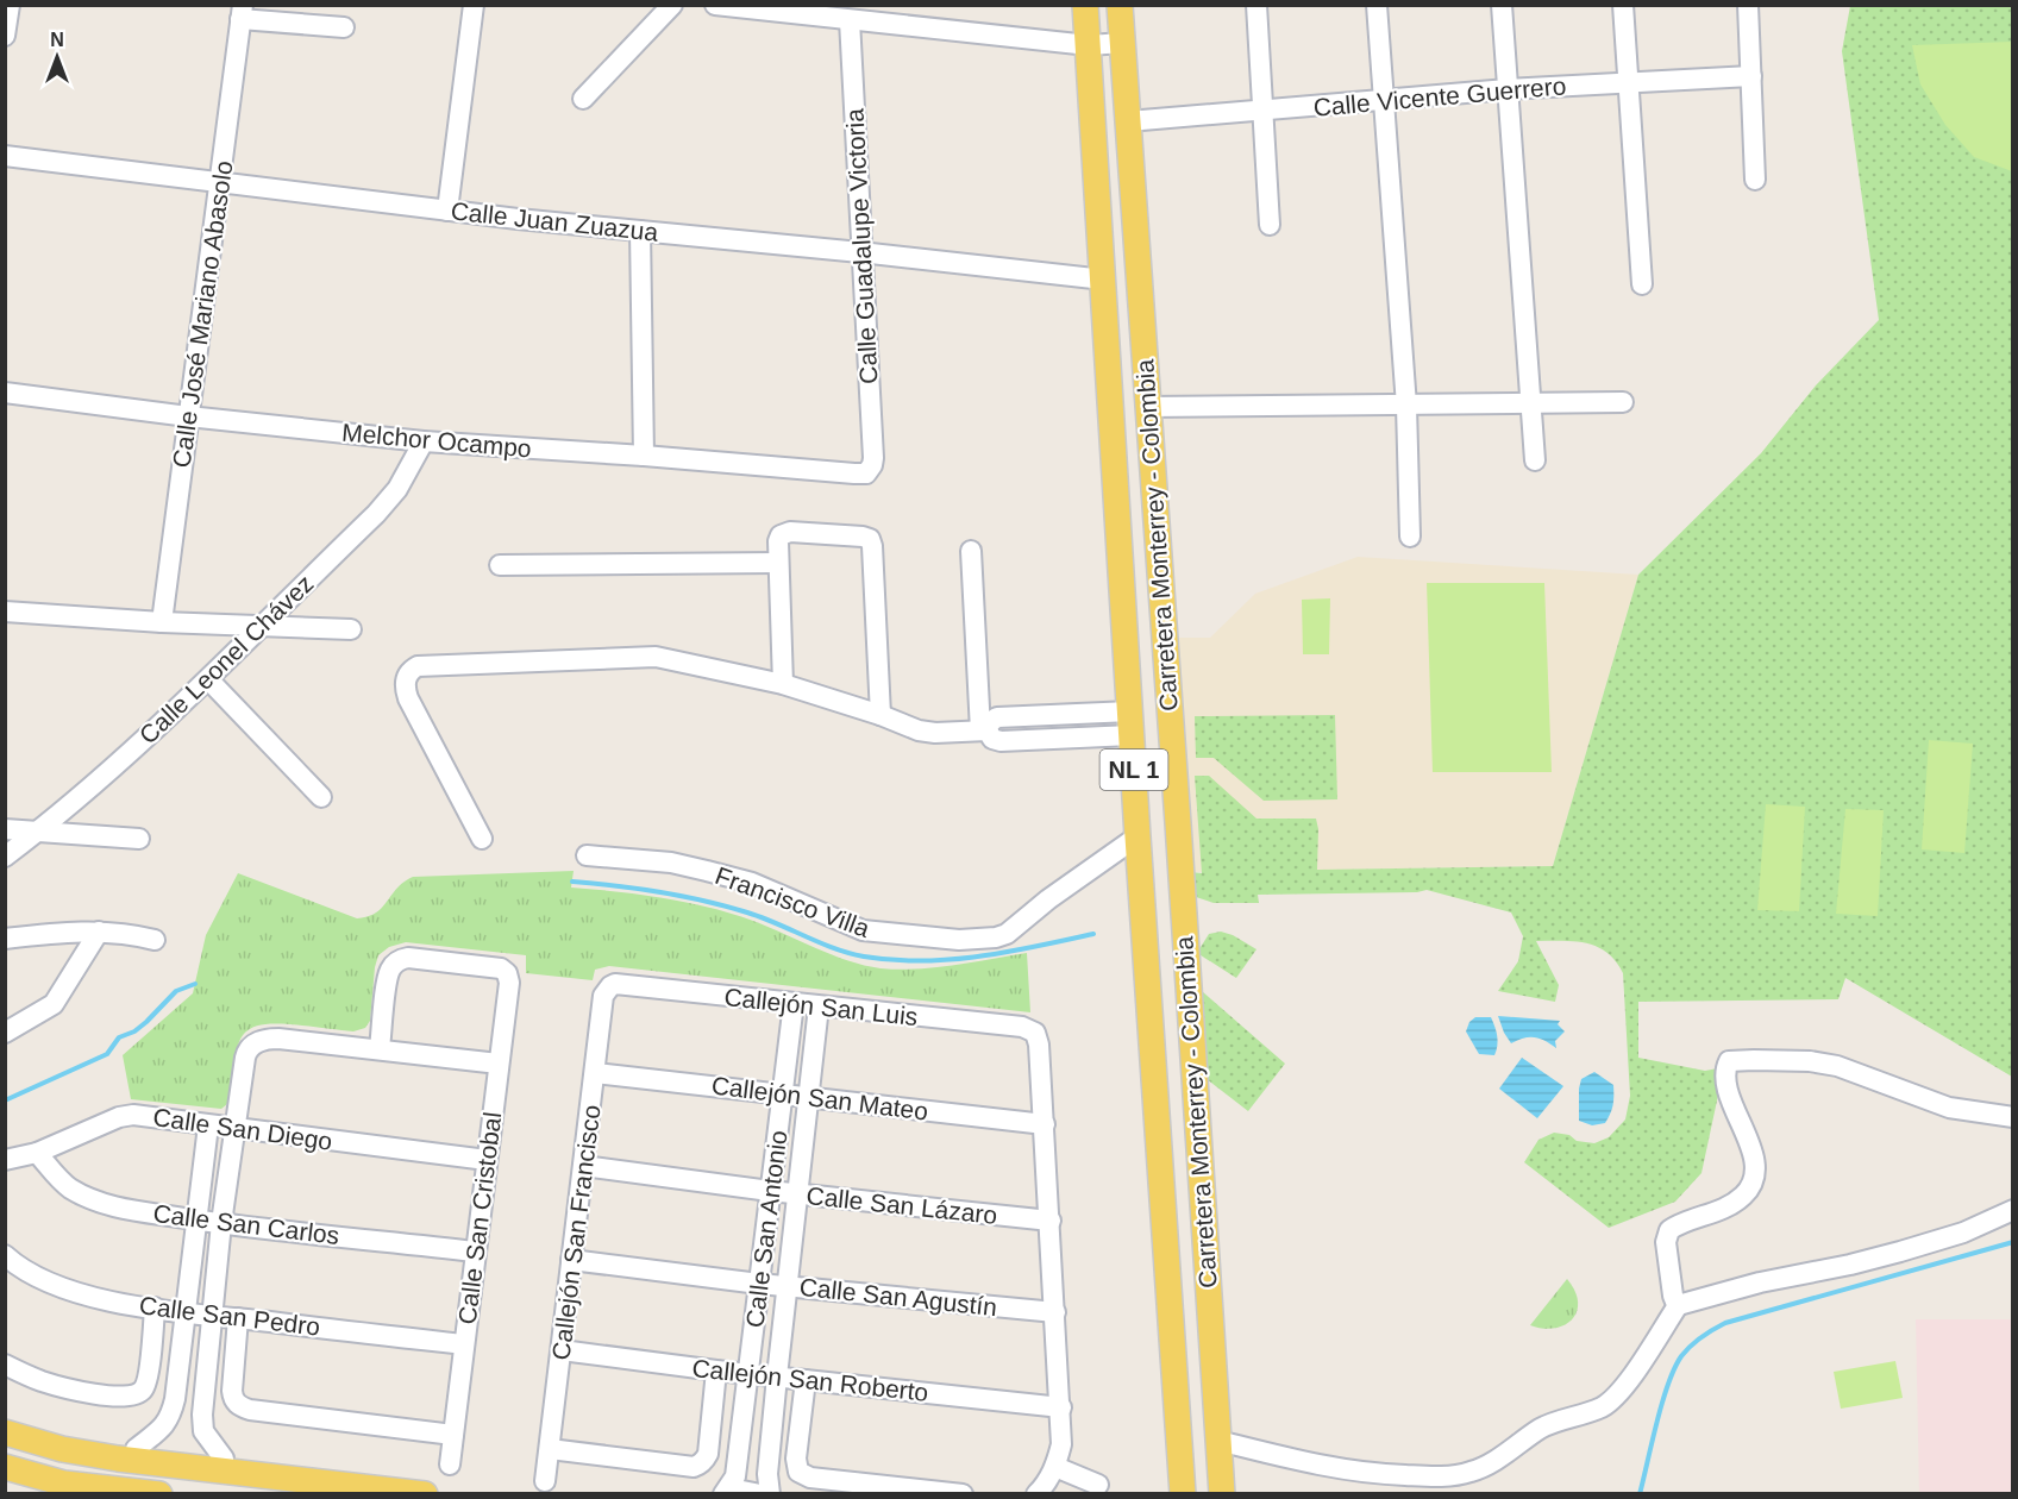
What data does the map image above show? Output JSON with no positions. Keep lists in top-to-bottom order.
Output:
{
  "streets": {
    "main road": ["Carretera Monterrey - Colombia", "NL 1"],
    "street": [
      "Calle Vicente Guerrero",
      "Calle Juan Zuazua",
      "Calle Guadalupe Victoria",
      "Calle José Mariano Abasolo",
      "Melchor Ocampo",
      "Calle Leonel Chávez",
      "Francisco Villa",
      "Callejón San Luis",
      "Callejón San Mateo",
      "Calle San Diego",
      "Calle San Lázaro",
      "Calle San Cristobal",
      "Calle San Carlos",
      "Calle San Antonio",
      "Callejón San Francisco",
      "Calle San Agustín",
      "Calle San Pedro",
      "Callejón San Roberto"
    ]
  },
  "crossings": [
    ["Calle Vicente Guerrero", "Carretera Monterrey - Colombia"],
    ["Calle Juan Zuazua", "Calle Guadalupe Victoria"],
    ["Calle Juan Zuazua", "Calle José Mariano Abasolo"],
    ["Calle Juan Zuazua", "Carretera Monterrey - Colombia"],
    ["Calle Guadalupe Victoria", "Melchor Ocampo"],
    ["Calle José Mariano Abasolo", "Melchor Ocampo"],
    ["Melchor Ocampo", "Calle Leonel Chávez"],
    ["Carretera Monterrey - Colombia", "Francisco Villa"],
    ["Callejón San Luis", "Callejón San Mateo"],
    ["Callejón San Luis", "Calle San Antonio"],
    ["Callejón San Luis", "Callejón San Francisco"],
    ["Callejón San Mateo", "Calle San Antonio"],
    ["Callejón San Mateo", "Callejón San Francisco"],
    ["Calle San Diego", "Calle San Cristobal"],
    ["Calle San Diego", "Calle San Carlos"],
    ["Calle San Lázaro", "Calle San Antonio"],
    ["Calle San Lázaro", "Callejón San Francisco"],
    ["Calle San Cristobal", "Calle San Carlos"],
    ["Calle San Cristobal", "Calle San Pedro"],
    ["Calle San Antonio", "Calle San Agustín"],
    ["Calle San Antonio", "Callejón San Roberto"],
    ["Callejón San Francisco", "Calle San Agustín"],
    ["Callejón San Francisco", "Callejón San Roberto"]
  ],
  "north": "top"
}
